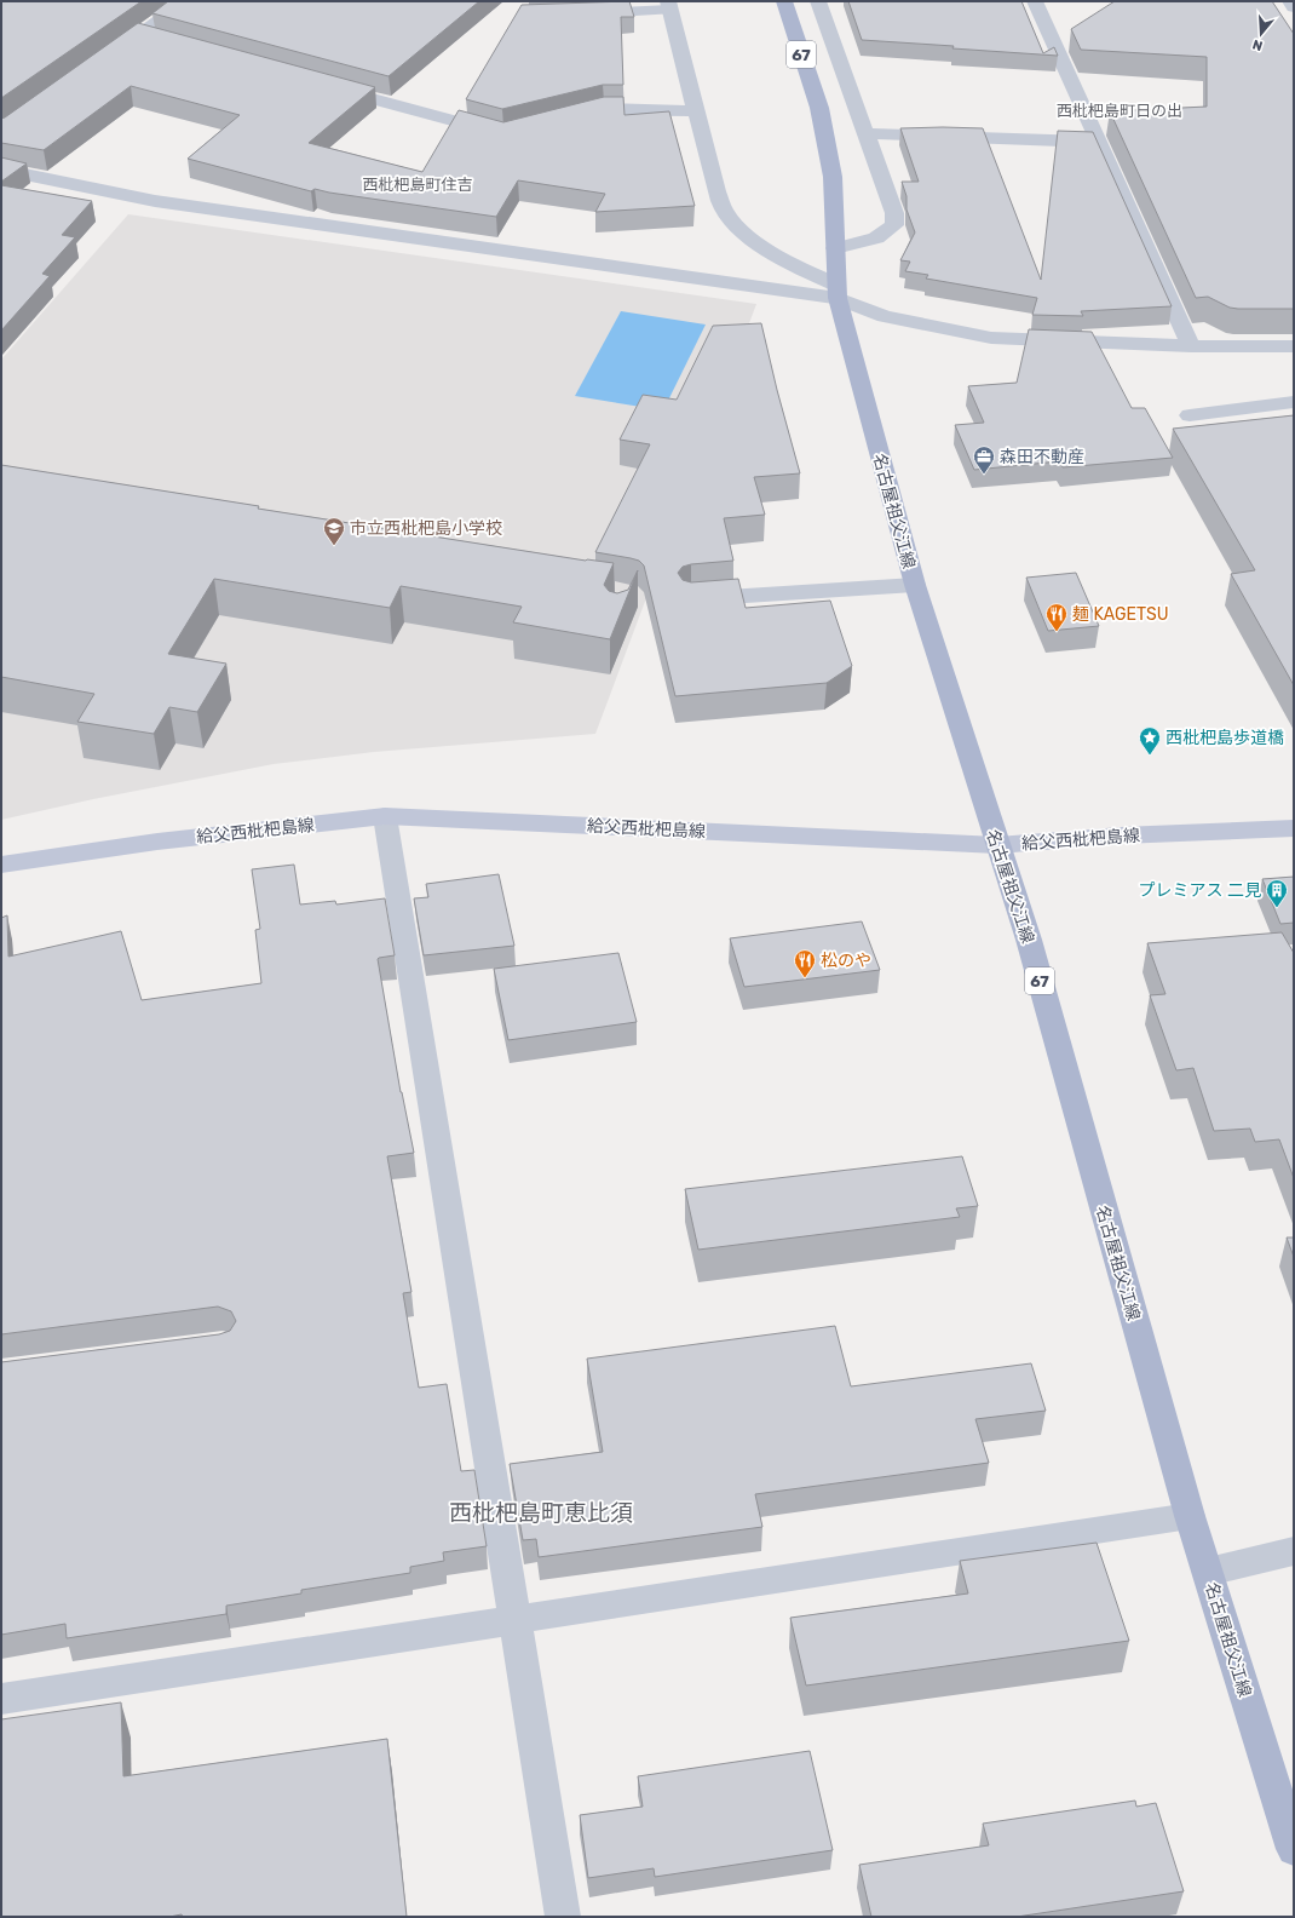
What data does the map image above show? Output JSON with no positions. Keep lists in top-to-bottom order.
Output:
{
  "streets": {
    "main road": ["67", "名古屋祖父江線", "給父西枇杷島線"]
  },
  "crossings": [
    ["名古屋祖父江線", "給父西枇杷島線"]
  ],
  "districts": ["西枇杷島町日の出", "西枇杷島町住吉", "西枇杷島町恵比須"],
  "places": {
    "office": ["森田不動産"],
    "school or university": ["市立西枇杷島小学校"],
    "restaurant": ["麺 KAGETSU", "松のや"],
    "place": ["西枇杷島歩道橋"],
    "building": ["プレミアス 二見"]
  },
  "north": "bottom"
}
